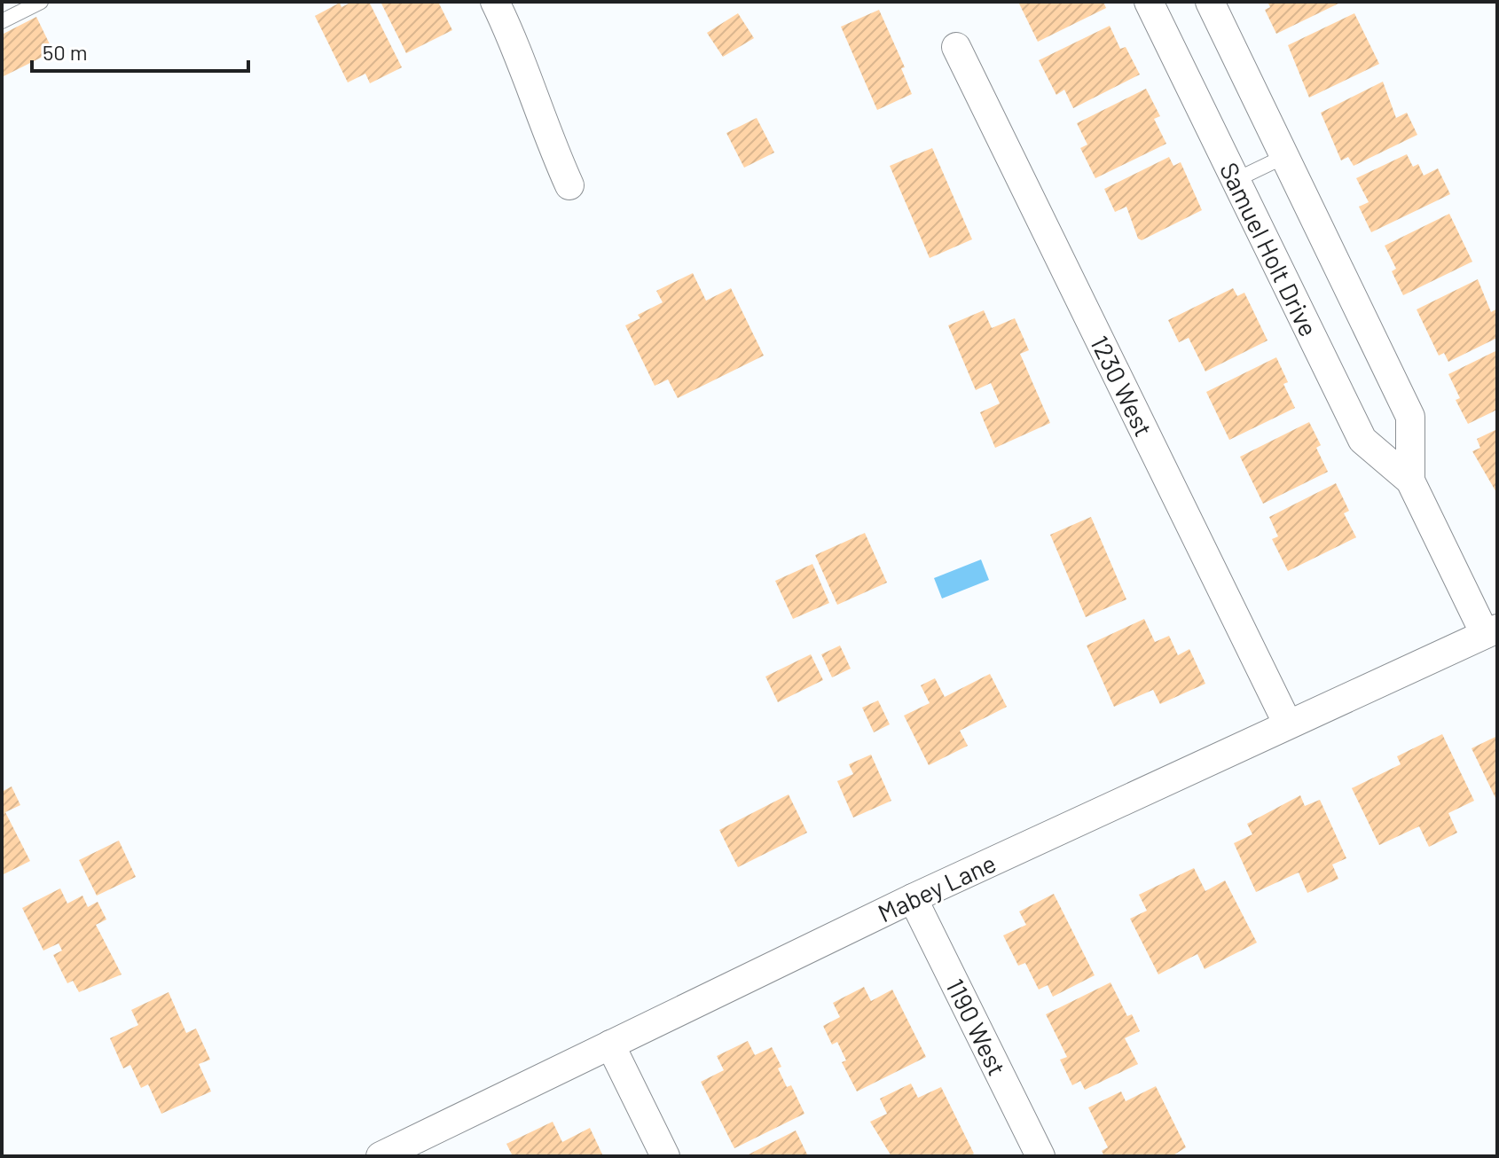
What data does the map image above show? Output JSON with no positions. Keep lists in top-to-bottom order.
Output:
{
  "streets": {
    "street": [
      "Samuel Holt Drive",
      "1230 West",
      "Mabey Lane",
      "1190 West"
    ]
  },
  "crossings": [
    ["Samuel Holt Drive", "Mabey Lane"],
    ["1230 West", "Mabey Lane"],
    ["Mabey Lane", "1190 West"]
  ],
  "scale_bar": "50 m"
}
